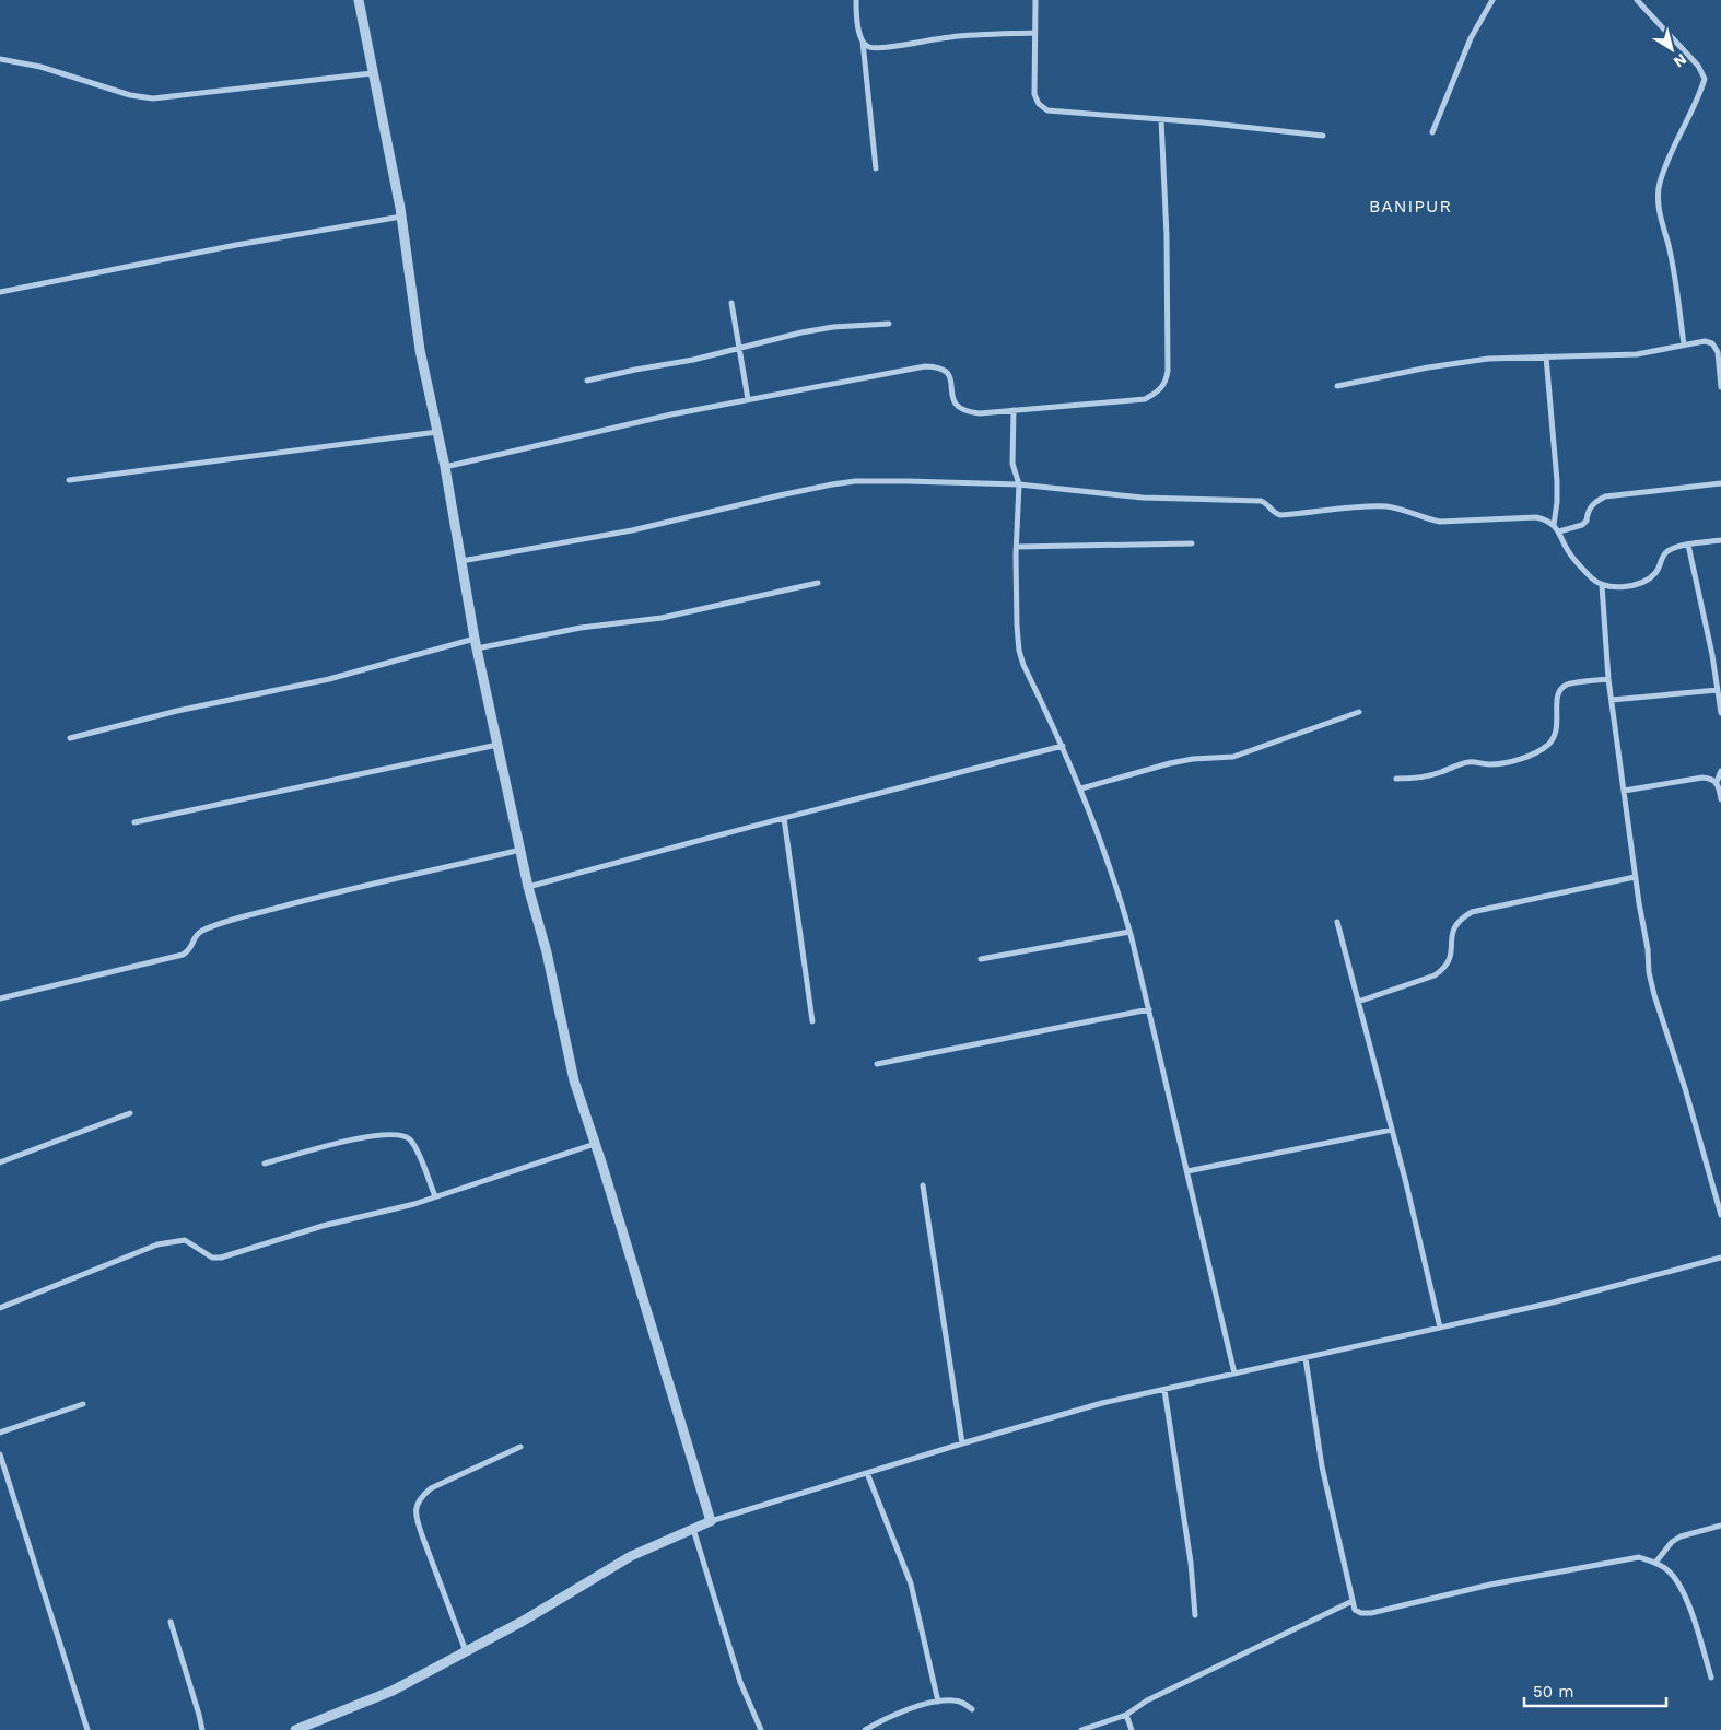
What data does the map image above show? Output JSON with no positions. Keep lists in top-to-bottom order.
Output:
{
  "districts": ["BANIPUR"],
  "scale_bar": "50 m",
  "north": "bottom right"
}
